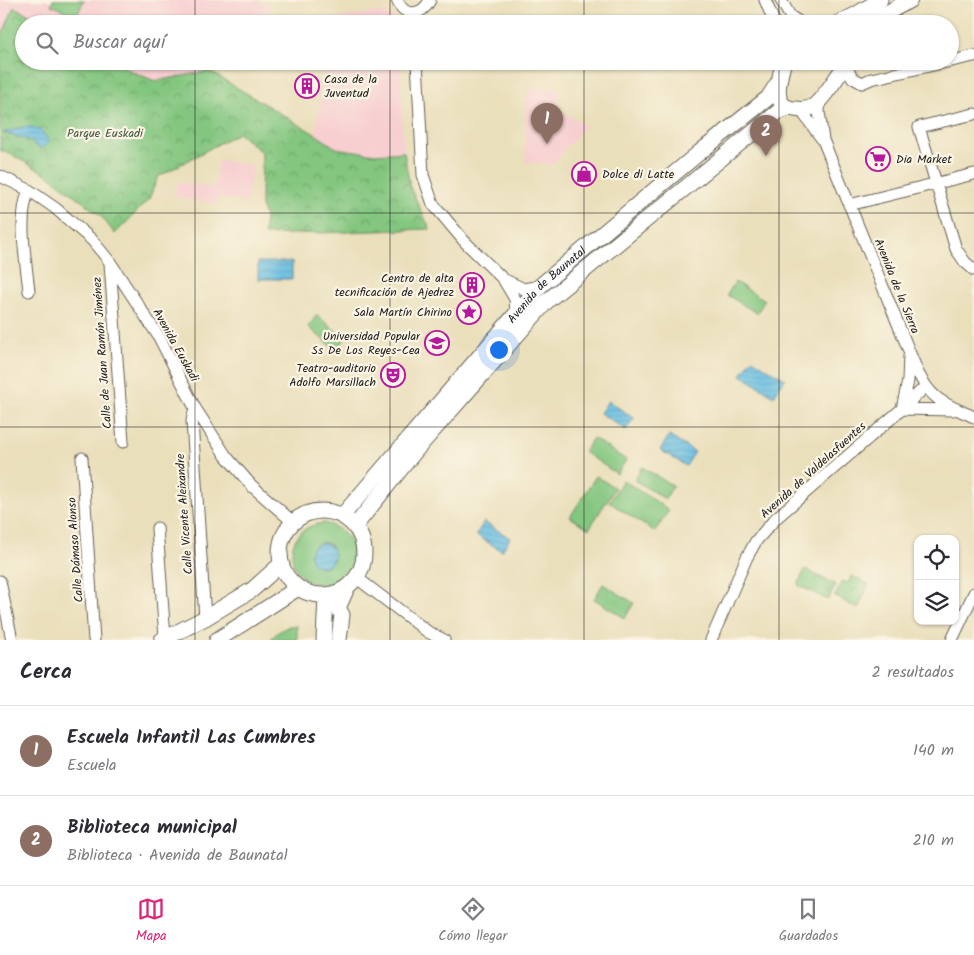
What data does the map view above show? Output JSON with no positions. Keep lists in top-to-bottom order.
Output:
{
  "streets": {
    "main road": ["Avenida de Baunatal"],
    "street": [
      "Avenida de la Sierra",
      "Avenida Euskadi",
      "Calle de Juan Ramón Jiménez",
      "Avenida de Valdelasfuentes",
      "Calle Vicente Aleixandre",
      "Calle Dámaso Alonso"
    ]
  },
  "crossings": [
    ["Avenida de Baunatal", "Avenida de la Sierra"],
    ["Avenida de Baunatal", "Avenida Euskadi"],
    ["Avenida de la Sierra", "Avenida de Valdelasfuentes"],
    ["Avenida Euskadi", "Calle de Juan Ramón Jiménez"],
    ["Avenida Euskadi", "Calle Vicente Aleixandre"]
  ],
  "parks": ["Parque Euskadi"],
  "places": {
    "building": ["Casa de la Juventud", "Centro de alta tecnificación de Ajedrez"],
    "supermarket": ["Dia Market"],
    "shop": ["Dolce di Latte"],
    "place": ["Sala Martín Chirino"],
    "school or university": ["Universidad Popular Ss De Los Reyes-Cea"],
    "theatre": ["Teatro-auditorio Adolfo Marsillach"]
  },
  "page": {
    "search": "Buscar aquí",
    "pins": ["1", "2"],
    "heading": ["Cerca", "2 resultados"],
    "list": [
      {
        "mark": "1",
        "name": "Escuela Infantil Las Cumbres",
        "note": "Escuela",
        "value": "140 m"
      },
      {
        "mark": "2",
        "name": "Biblioteca municipal",
        "note": "Biblioteca · Avenida de Baunatal",
        "value": "210 m"
      }
    ],
    "nav": ["Mapa", "Cómo llegar", "Guardados"]
  }
}
